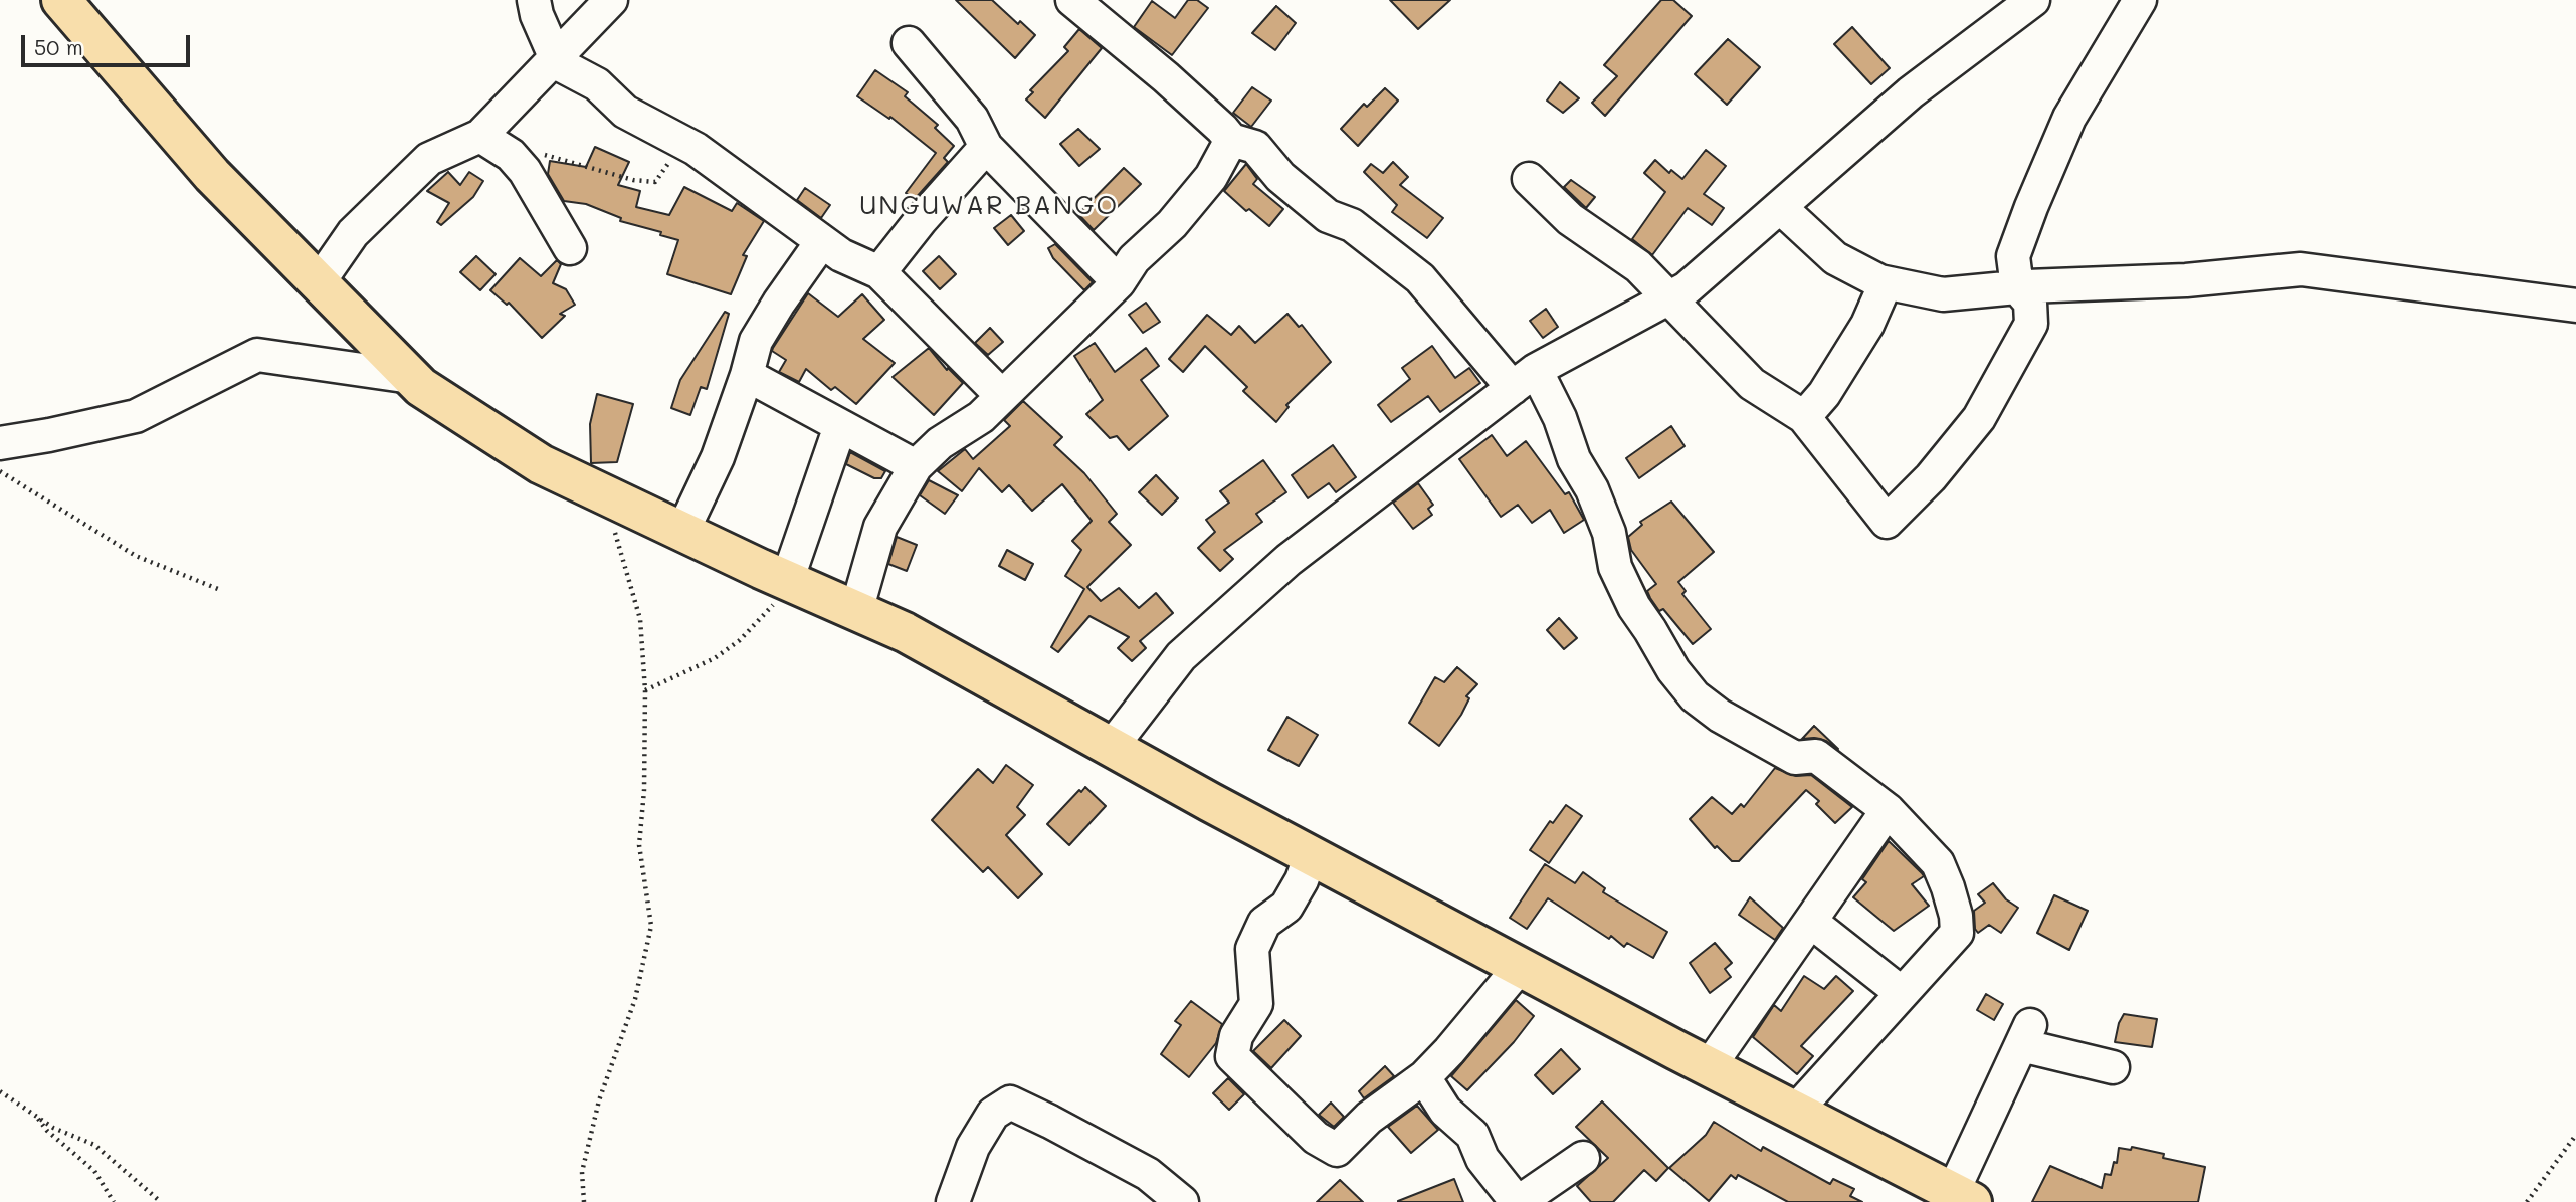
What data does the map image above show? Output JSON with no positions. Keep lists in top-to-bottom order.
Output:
{
  "districts": ["UNGUWAR BANGO"],
  "scale_bar": "50 m"
}
